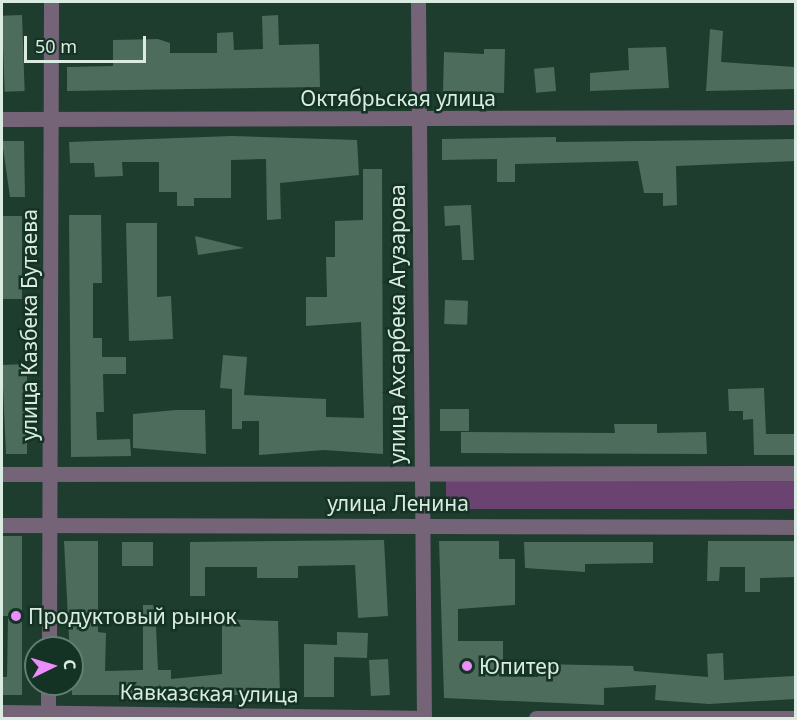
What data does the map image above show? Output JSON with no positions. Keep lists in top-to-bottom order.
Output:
{
  "streets": {
    "street": [
      "Октябрьская улица",
      "улица Ахсарбека Агузарова",
      "улица Казбека Бутаева",
      "улица Ленина",
      "Кавказская улица"
    ]
  },
  "crossings": [
    ["Октябрьская улица", "улица Ахсарбека Агузарова"],
    ["Октябрьская улица", "улица Казбека Бутаева"],
    ["улица Ахсарбека Агузарова", "улица Ленина"],
    ["улица Казбека Бутаева", "улица Ленина"]
  ],
  "places": ["Продуктовый рынок", "Юпитер"],
  "scale_bar": "50 m",
  "north": "right"
}
